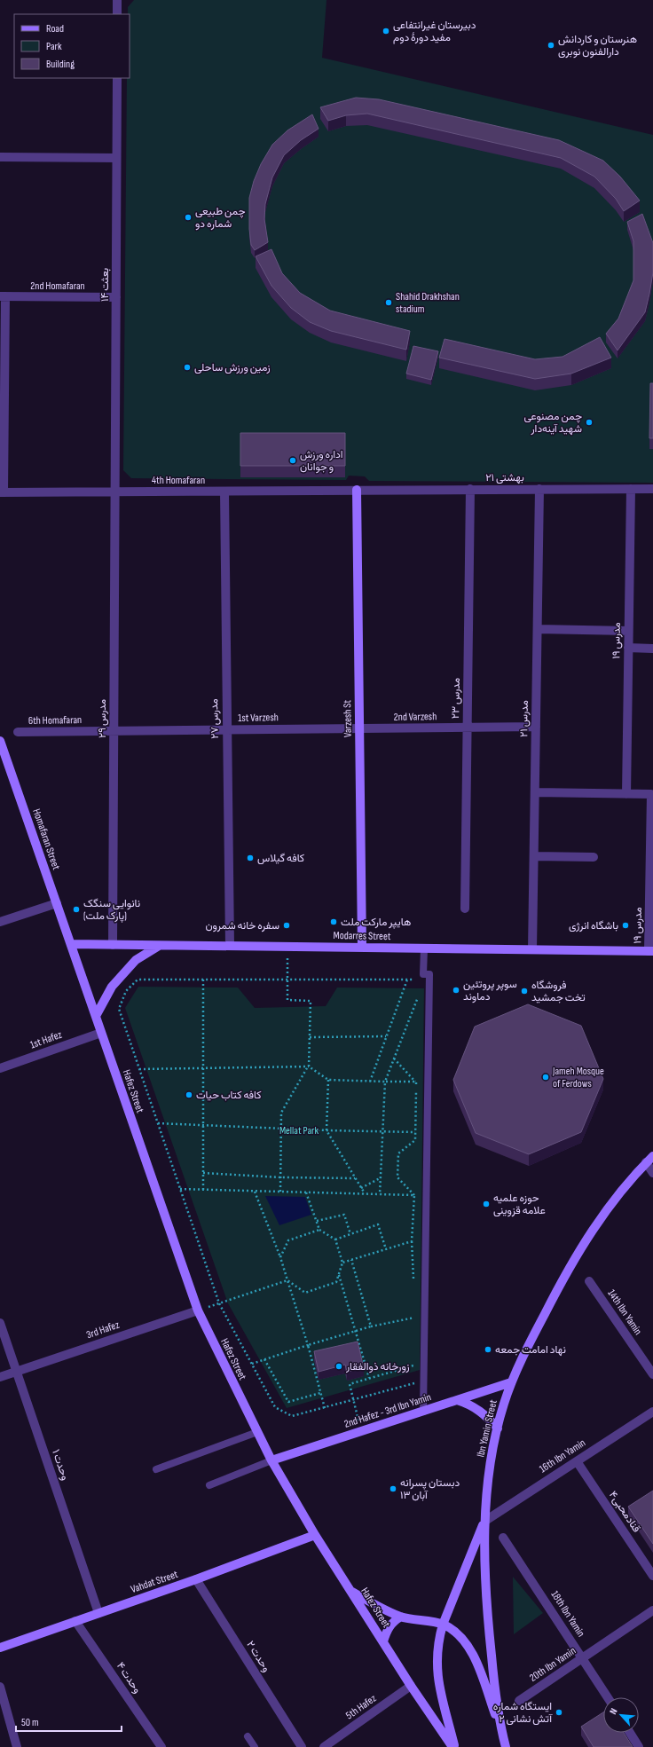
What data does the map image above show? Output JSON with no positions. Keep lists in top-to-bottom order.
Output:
{
  "streets": {
    "main road": [
      "Varzesh St",
      "Homafaran Street",
      "Modarres Street",
      "Hafez Street",
      "2nd Hafez - 3rd Ibn Yamin",
      "Ibn Yamin Street",
      "Vahdat Street"
    ],
    "street": [
      "بعثت ۱۴",
      "2nd Homafaran",
      "بهشتی ۲۱",
      "4th Homafaran",
      "مدرس ۱۹",
      "مدرس ۲۳",
      "2nd Varzesh",
      "1st Varzesh",
      "مدرس ۲۹",
      "مدرس ۲۷",
      "مدرس ۲۱",
      "6th Homafaran",
      "1st Hafez",
      "14th Ibn Yamin",
      "3rd Hafez",
      "16th Ibn Yamin",
      "وحدت ۱",
      "قنادمحبی۴",
      "18th Ibn Yamin",
      "وحدت ۲",
      "20th Ibn Yamin",
      "وحدت ۴",
      "5th Hafez"
    ]
  },
  "crossings": [
    ["بعثت ۱۴", "2nd Homafaran"],
    ["بعثت ۱۴", "4th Homafaran"],
    ["بعثت ۱۴", "مدرس ۲۹"],
    ["بهشتی ۲۱", "4th Homafaran"],
    ["بهشتی ۲۱", "مدرس ۱۹"],
    ["بهشتی ۲۱", "مدرس ۲۳"],
    ["بهشتی ۲۱", "Varzesh St"],
    ["بهشتی ۲۱", "مدرس ۲۱"],
    ["4th Homafaran", "مدرس ۲۹"],
    ["4th Homafaran", "مدرس ۲۷"],
    ["4th Homafaran", "Varzesh St"],
    ["مدرس ۱۹", "Modarres Street"],
    ["مدرس ۲۳", "2nd Varzesh"],
    ["2nd Varzesh", "1st Varzesh"],
    ["2nd Varzesh", "Varzesh St"],
    ["2nd Varzesh", "مدرس ۲۱"],
    ["1st Varzesh", "مدرس ۲۹"],
    ["1st Varzesh", "مدرس ۲۷"],
    ["1st Varzesh", "Varzesh St"],
    ["1st Varzesh", "6th Homafaran"],
    ["مدرس ۲۹", "6th Homafaran"],
    ["مدرس ۲۹", "Modarres Street"],
    ["مدرس ۲۷", "Modarres Street"],
    ["Varzesh St", "Modarres Street"],
    ["مدرس ۲۱", "Modarres Street"],
    ["Homafaran Street", "Modarres Street"],
    ["Homafaran Street", "Hafez Street"],
    ["Modarres Street", "Hafez Street"],
    ["1st Hafez", "Hafez Street"],
    ["Hafez Street", "3rd Hafez"],
    ["Hafez Street", "2nd Hafez - 3rd Ibn Yamin"],
    ["Hafez Street", "Vahdat Street"],
    ["Hafez Street", "5th Hafez"],
    ["3rd Hafez", "وحدت ۱"],
    ["2nd Hafez - 3rd Ibn Yamin", "Ibn Yamin Street"],
    ["Ibn Yamin Street", "16th Ibn Yamin"],
    ["16th Ibn Yamin", "قنادمحبی۴"],
    ["وحدت ۱", "Vahdat Street"],
    ["Vahdat Street", "وحدت ۲"],
    ["Vahdat Street", "وحدت ۴"],
    ["18th Ibn Yamin", "20th Ibn Yamin"]
  ],
  "parks": ["Mellat Park"],
  "places": [
    "دبیرستان غیرانتفاعی مفید دورهٔ دوم",
    "هنرستان و کاردانش دارالفنون نوبری",
    "چمن طبیعی شماره دو",
    "Shahid Drakhshan stadium",
    "زمین ورزش ساحلی",
    "چمن مصنوعی شهید آینه‌دار",
    "اداره ورزش و جوانان",
    "کافه گیلاس",
    "نانوایی سنگک (پارک ملت)",
    "هایپر مارکت ملت",
    "سفره خانه شمرون",
    "باشگاه انرژی",
    "سوپر پروتئین دماوند",
    "فروشگاه تخت جمشید",
    "Jameh Mosque of Ferdows",
    "کافه کتاب حیات",
    "حوزه علمیه علامه قزوینی",
    "نهاد امامت جمعه",
    "زورخانه ذوالفقار",
    "دبستان پسرانه ۱۳ آبان",
    "ایستگاه شماره ۲ آتش نشانی"
  ],
  "legend": ["Road", "Park", "Building"],
  "scale_bar": "50 m",
  "north": "top left"
}
